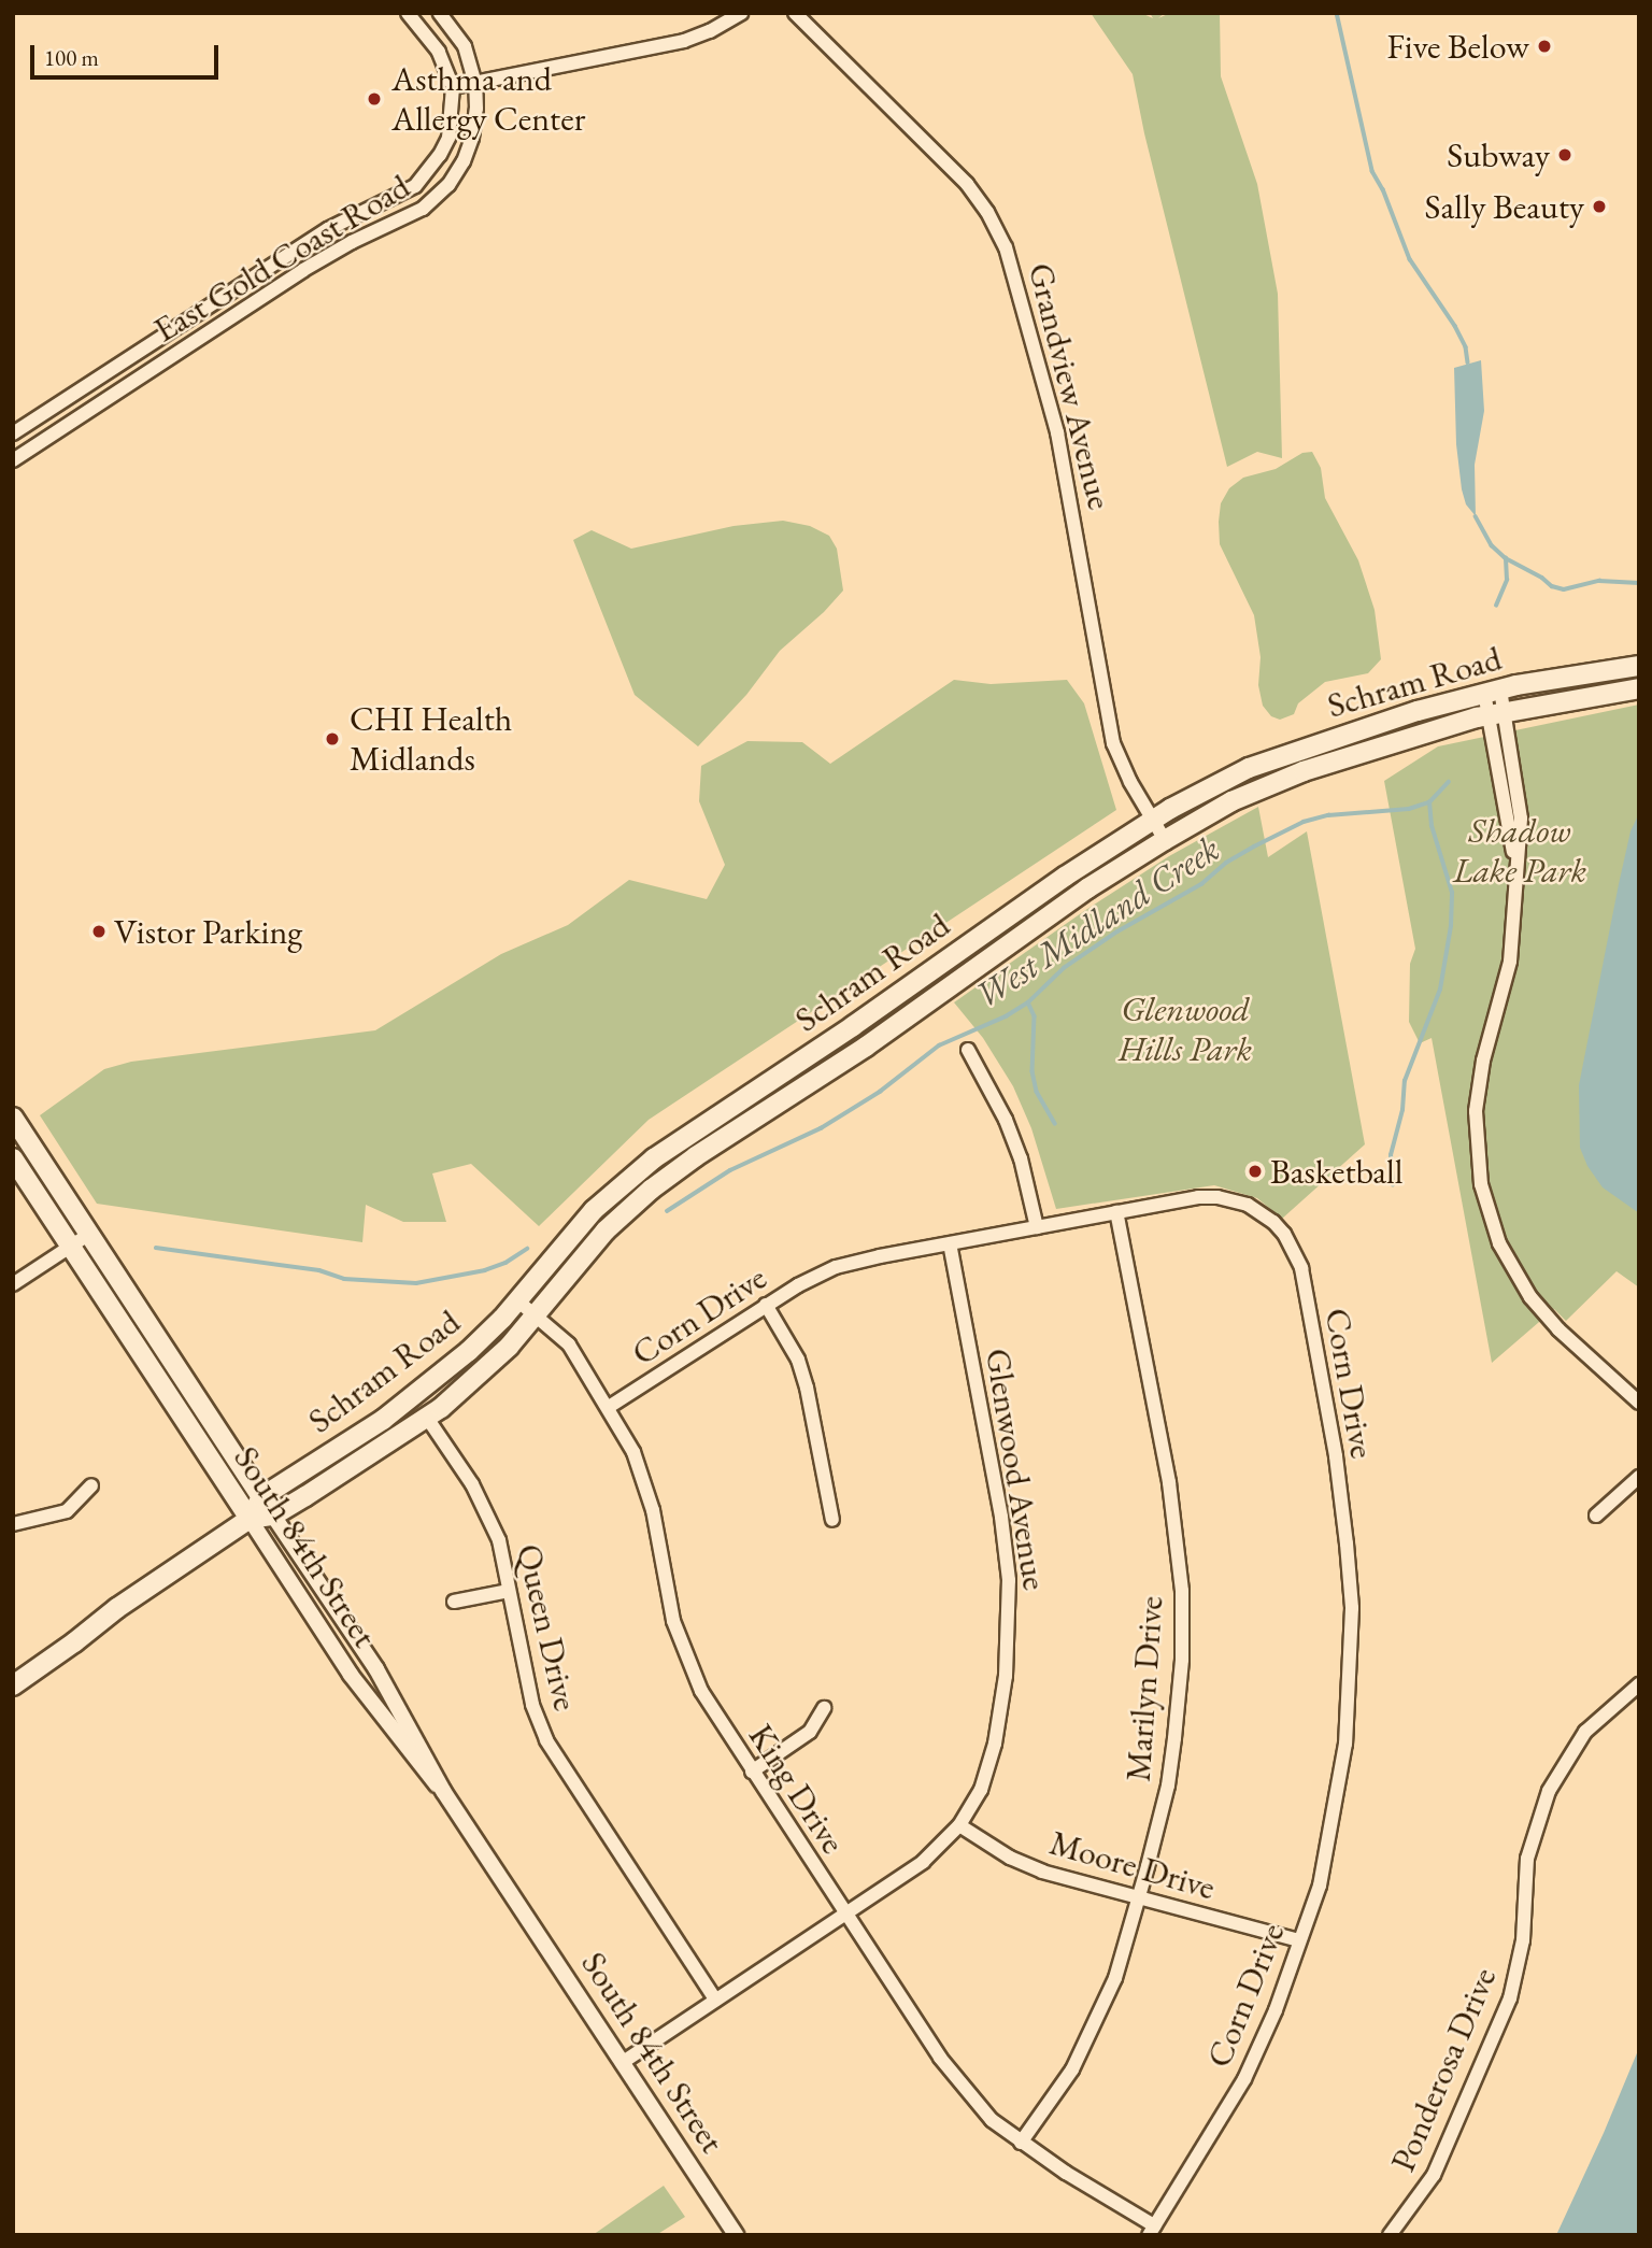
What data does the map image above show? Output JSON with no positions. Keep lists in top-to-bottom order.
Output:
{
  "streets": {
    "main road": ["Schram Road", "South 84th Street"],
    "street": [
      "East Gold Coast Road",
      "Grandview Avenue",
      "Corn Drive",
      "Glenwood Avenue",
      "Queen Drive",
      "Marilyn Drive",
      "King Drive",
      "Moore Drive",
      "Ponderosa Drive"
    ]
  },
  "crossings": [
    ["Grandview Avenue", "Schram Road"],
    ["Schram Road", "South 84th Street"],
    ["Schram Road", "Queen Drive"],
    ["Schram Road", "King Drive"],
    ["Corn Drive", "Glenwood Avenue"],
    ["Corn Drive", "Marilyn Drive"],
    ["Corn Drive", "King Drive"],
    ["Corn Drive", "Moore Drive"],
    ["Glenwood Avenue", "South 84th Street"],
    ["Glenwood Avenue", "Queen Drive"],
    ["Glenwood Avenue", "King Drive"],
    ["Glenwood Avenue", "Moore Drive"],
    ["Marilyn Drive", "King Drive"],
    ["Marilyn Drive", "Moore Drive"]
  ],
  "water": ["West Midland Creek"],
  "parks": ["Shadow Lake Park", "Glenwood Hills Park"],
  "places": [
    "Five Below",
    "Asthma and Allergy Center",
    "Subway",
    "Sally Beauty",
    "CHI Health Midlands",
    "Vistor Parking",
    "Basketball"
  ],
  "scale_bar": "100 m"
}
